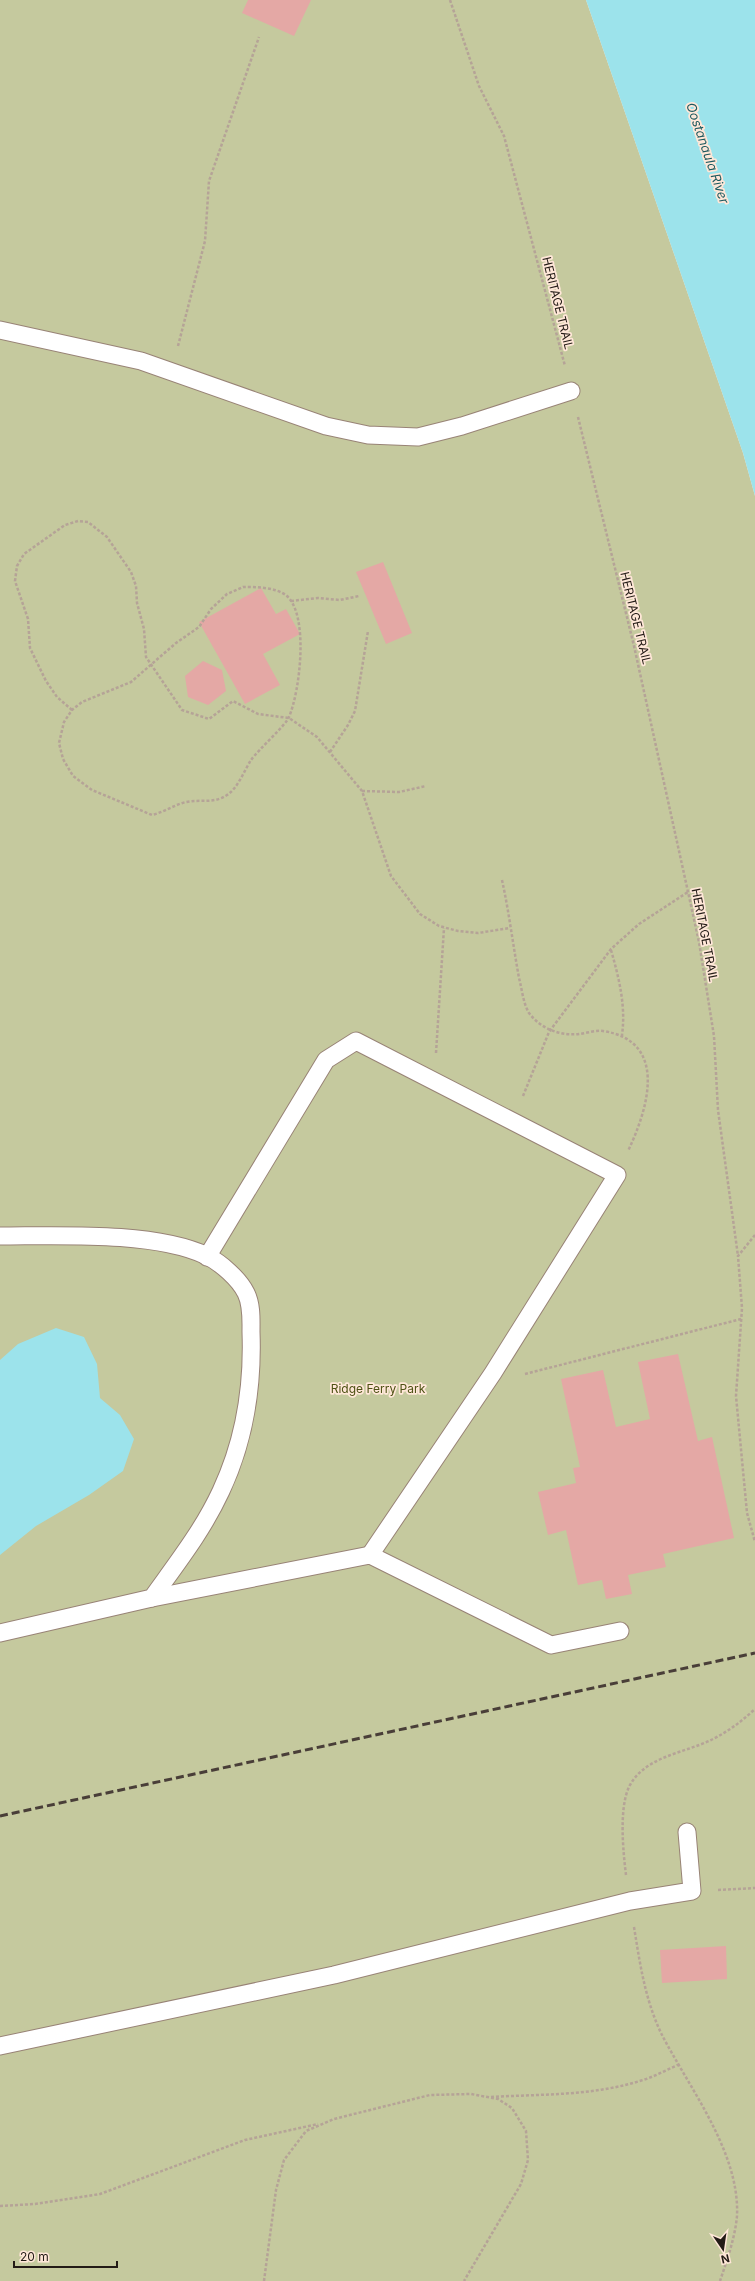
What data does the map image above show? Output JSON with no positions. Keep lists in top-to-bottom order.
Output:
{
  "streets": {
    "path": ["HERITAGE TRAIL"]
  },
  "water": ["Oostanaula River"],
  "parks": ["Ridge Ferry Park"],
  "scale_bar": "20 m",
  "north": "bottom"
}
